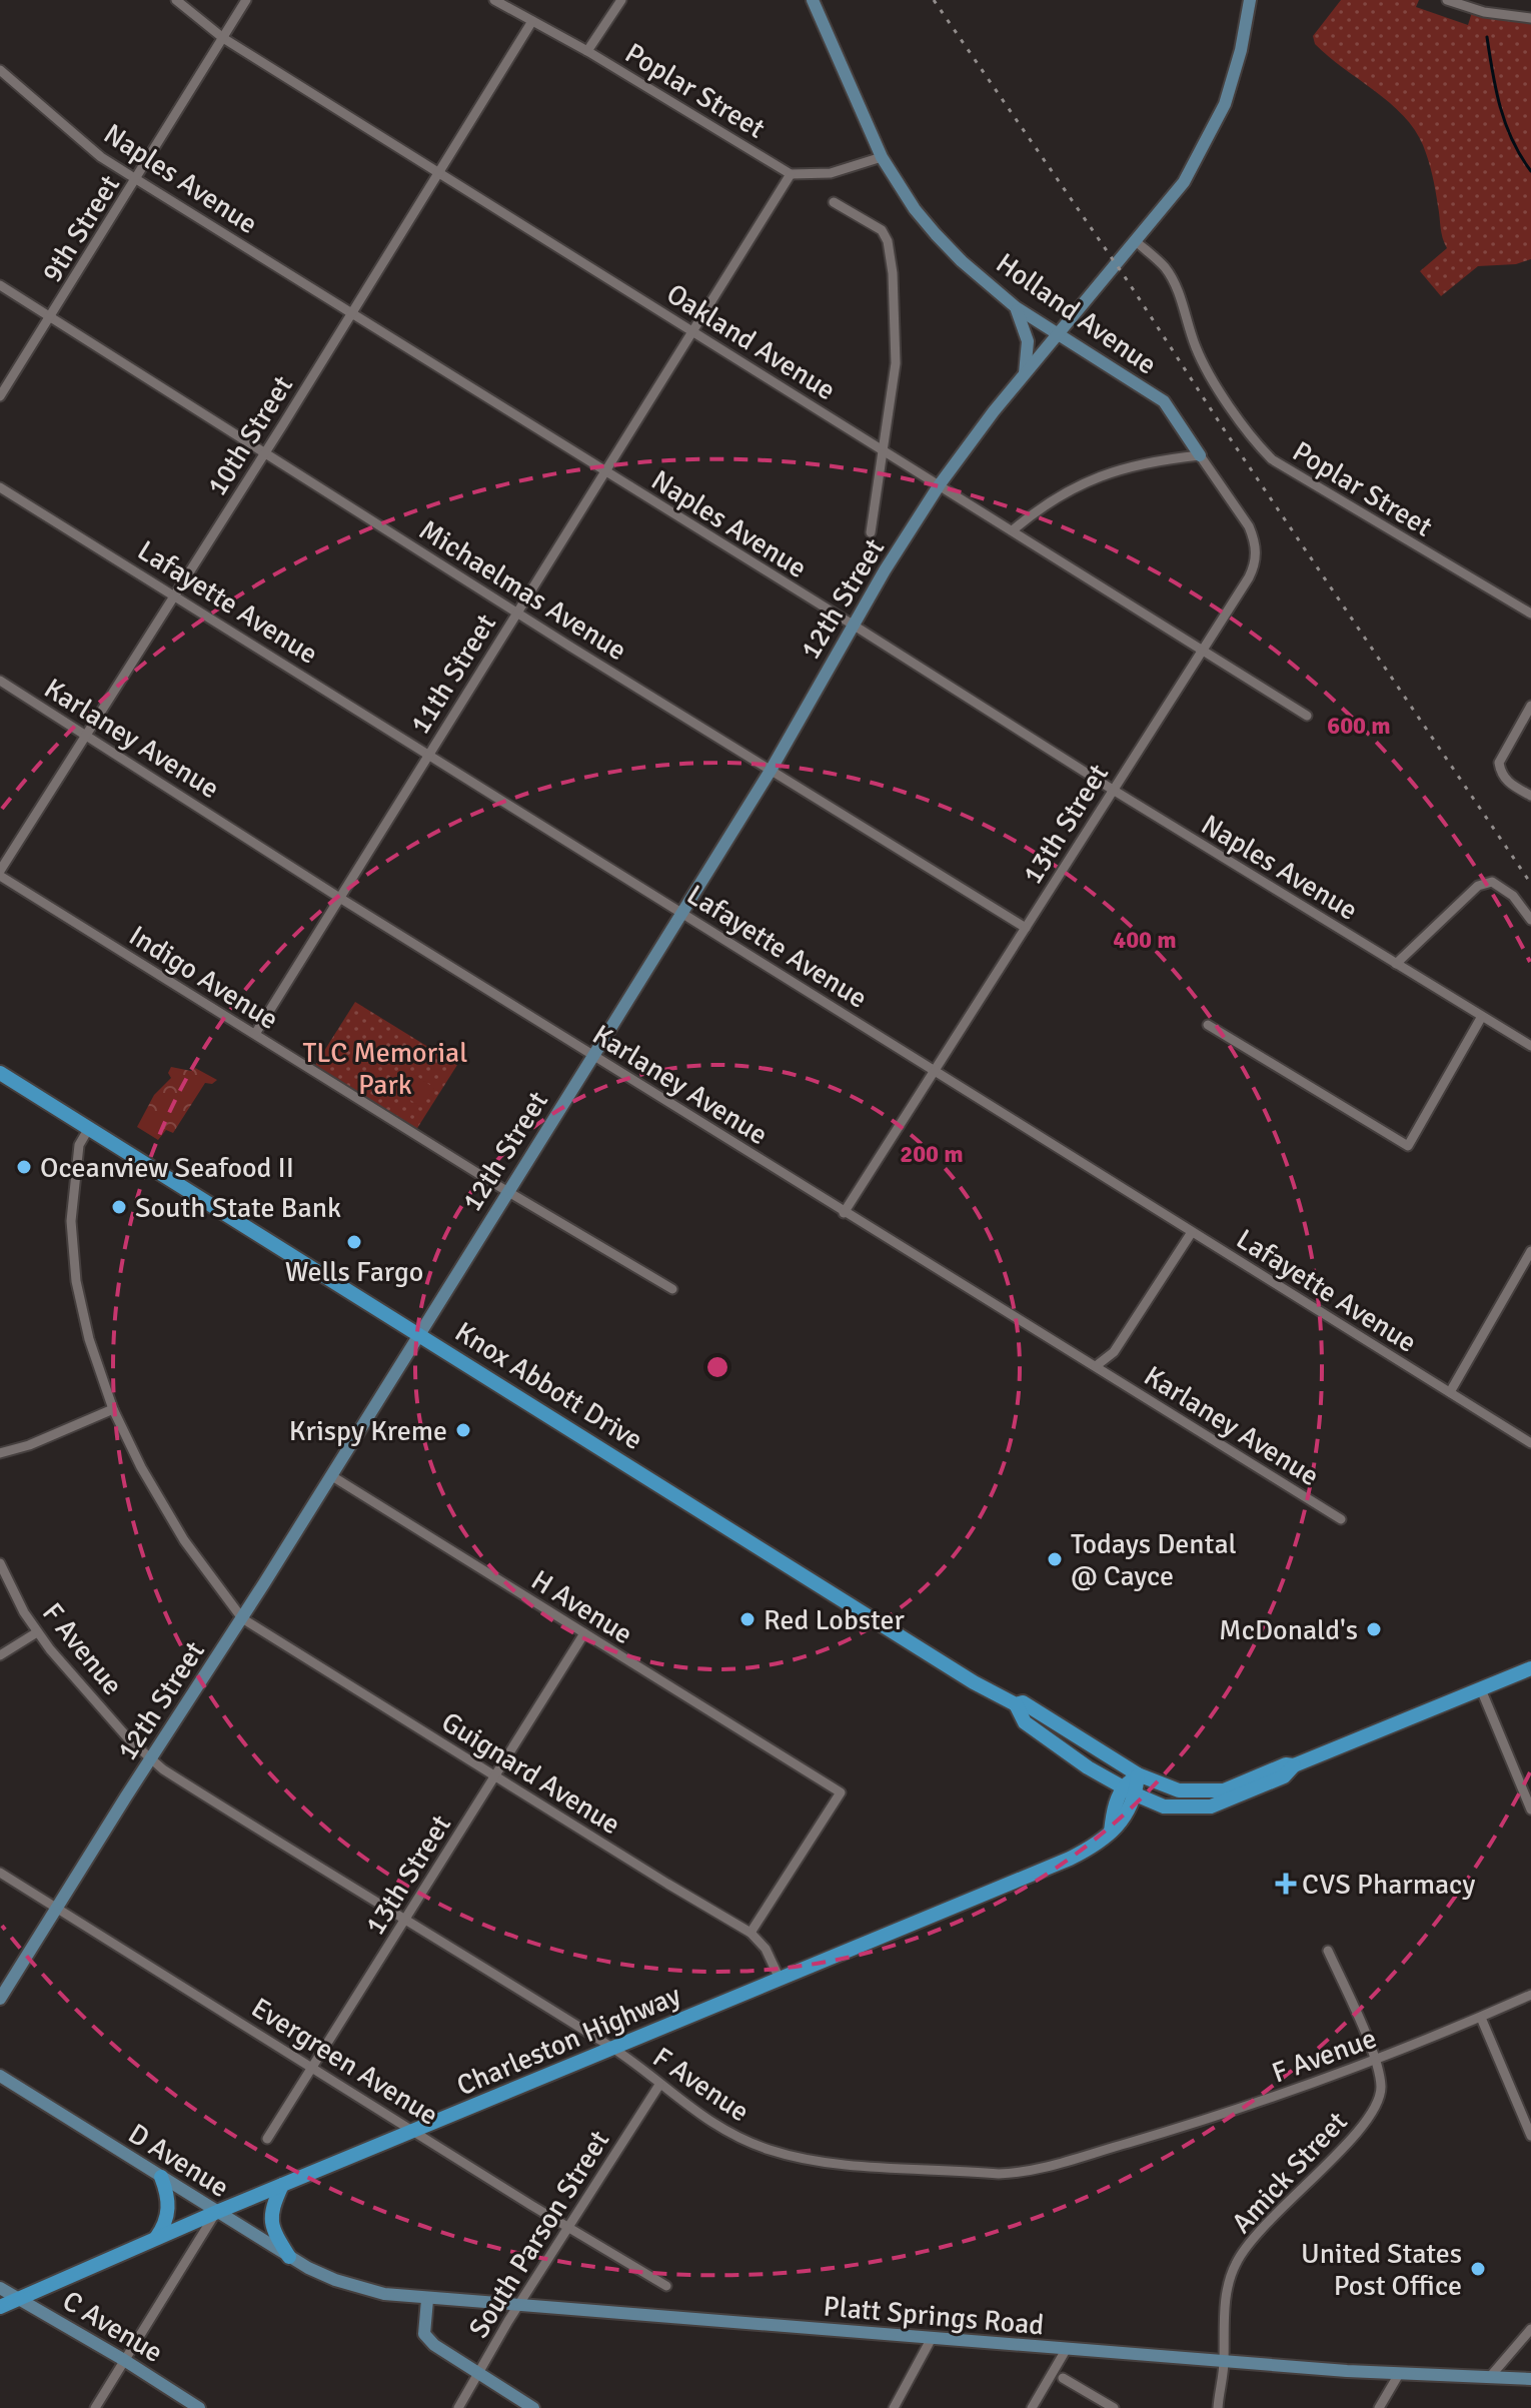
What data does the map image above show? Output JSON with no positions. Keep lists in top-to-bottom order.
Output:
{
  "streets": {
    "main road": [
      "Holland Avenue",
      "12th Street",
      "Knox Abbott Drive",
      "Charleston Highway",
      "D Avenue",
      "Platt Springs Road",
      "C Avenue"
    ],
    "street": [
      "Poplar Street",
      "Naples Avenue",
      "9th Street",
      "Oakland Avenue",
      "10th Street",
      "Michaelmas Avenue",
      "Lafayette Avenue",
      "11th Street",
      "Karlaney Avenue",
      "13th Street",
      "Indigo Avenue",
      "H Avenue",
      "F Avenue",
      "Guignard Avenue",
      "Evergreen Avenue",
      "Amick Street",
      "South Parson Street"
    ]
  },
  "crossings": [
    ["Poplar Street", "10th Street"],
    ["Poplar Street", "12th Street"],
    ["Poplar Street", "11th Street"],
    ["Naples Avenue", "9th Street"],
    ["Naples Avenue", "10th Street"],
    ["Naples Avenue", "12th Street"],
    ["Naples Avenue", "11th Street"],
    ["Naples Avenue", "13th Street"],
    ["9th Street", "Oakland Avenue"],
    ["9th Street", "Michaelmas Avenue"],
    ["Holland Avenue", "12th Street"],
    ["Holland Avenue", "13th Street"],
    ["Oakland Avenue", "10th Street"],
    ["Oakland Avenue", "12th Street"],
    ["Oakland Avenue", "11th Street"],
    ["Oakland Avenue", "13th Street"],
    ["10th Street", "Michaelmas Avenue"],
    ["10th Street", "Lafayette Avenue"],
    ["10th Street", "Karlaney Avenue"],
    ["10th Street", "Indigo Avenue"],
    ["Michaelmas Avenue", "12th Street"],
    ["Michaelmas Avenue", "11th Street"],
    ["Michaelmas Avenue", "13th Street"],
    ["12th Street", "Lafayette Avenue"],
    ["12th Street", "Karlaney Avenue"],
    ["12th Street", "Indigo Avenue"],
    ["12th Street", "Knox Abbott Drive"],
    ["12th Street", "H Avenue"],
    ["12th Street", "F Avenue"],
    ["12th Street", "Guignard Avenue"],
    ["12th Street", "Evergreen Avenue"],
    ["Lafayette Avenue", "11th Street"],
    ["Lafayette Avenue", "13th Street"],
    ["11th Street", "Karlaney Avenue"],
    ["11th Street", "Indigo Avenue"],
    ["Karlaney Avenue", "13th Street"],
    ["13th Street", "H Avenue"],
    ["13th Street", "F Avenue"],
    ["13th Street", "Guignard Avenue"],
    ["13th Street", "Evergreen Avenue"],
    ["H Avenue", "Guignard Avenue"],
    ["F Avenue", "Charleston Highway"],
    ["F Avenue", "Amick Street"],
    ["F Avenue", "South Parson Street"],
    ["Guignard Avenue", "Charleston Highway"],
    ["Charleston Highway", "Evergreen Avenue"],
    ["Charleston Highway", "D Avenue"],
    ["Charleston Highway", "C Avenue"],
    ["Evergreen Avenue", "South Parson Street"],
    ["D Avenue", "Platt Springs Road"],
    ["Amick Street", "Platt Springs Road"],
    ["South Parson Street", "Platt Springs Road"]
  ],
  "parks": ["TLC Memorial Park"],
  "places": {
    "other": [
      "Oceanview Seafood II",
      "South State Bank",
      "Wells Fargo",
      "Krispy Kreme",
      "Todays Dental @ Cayce",
      "Red Lobster",
      "McDonald's",
      "United States Post Office"
    ],
    "health": ["CVS Pharmacy"]
  },
  "rings": ["600 m", "400 m", "200 m"]
}
